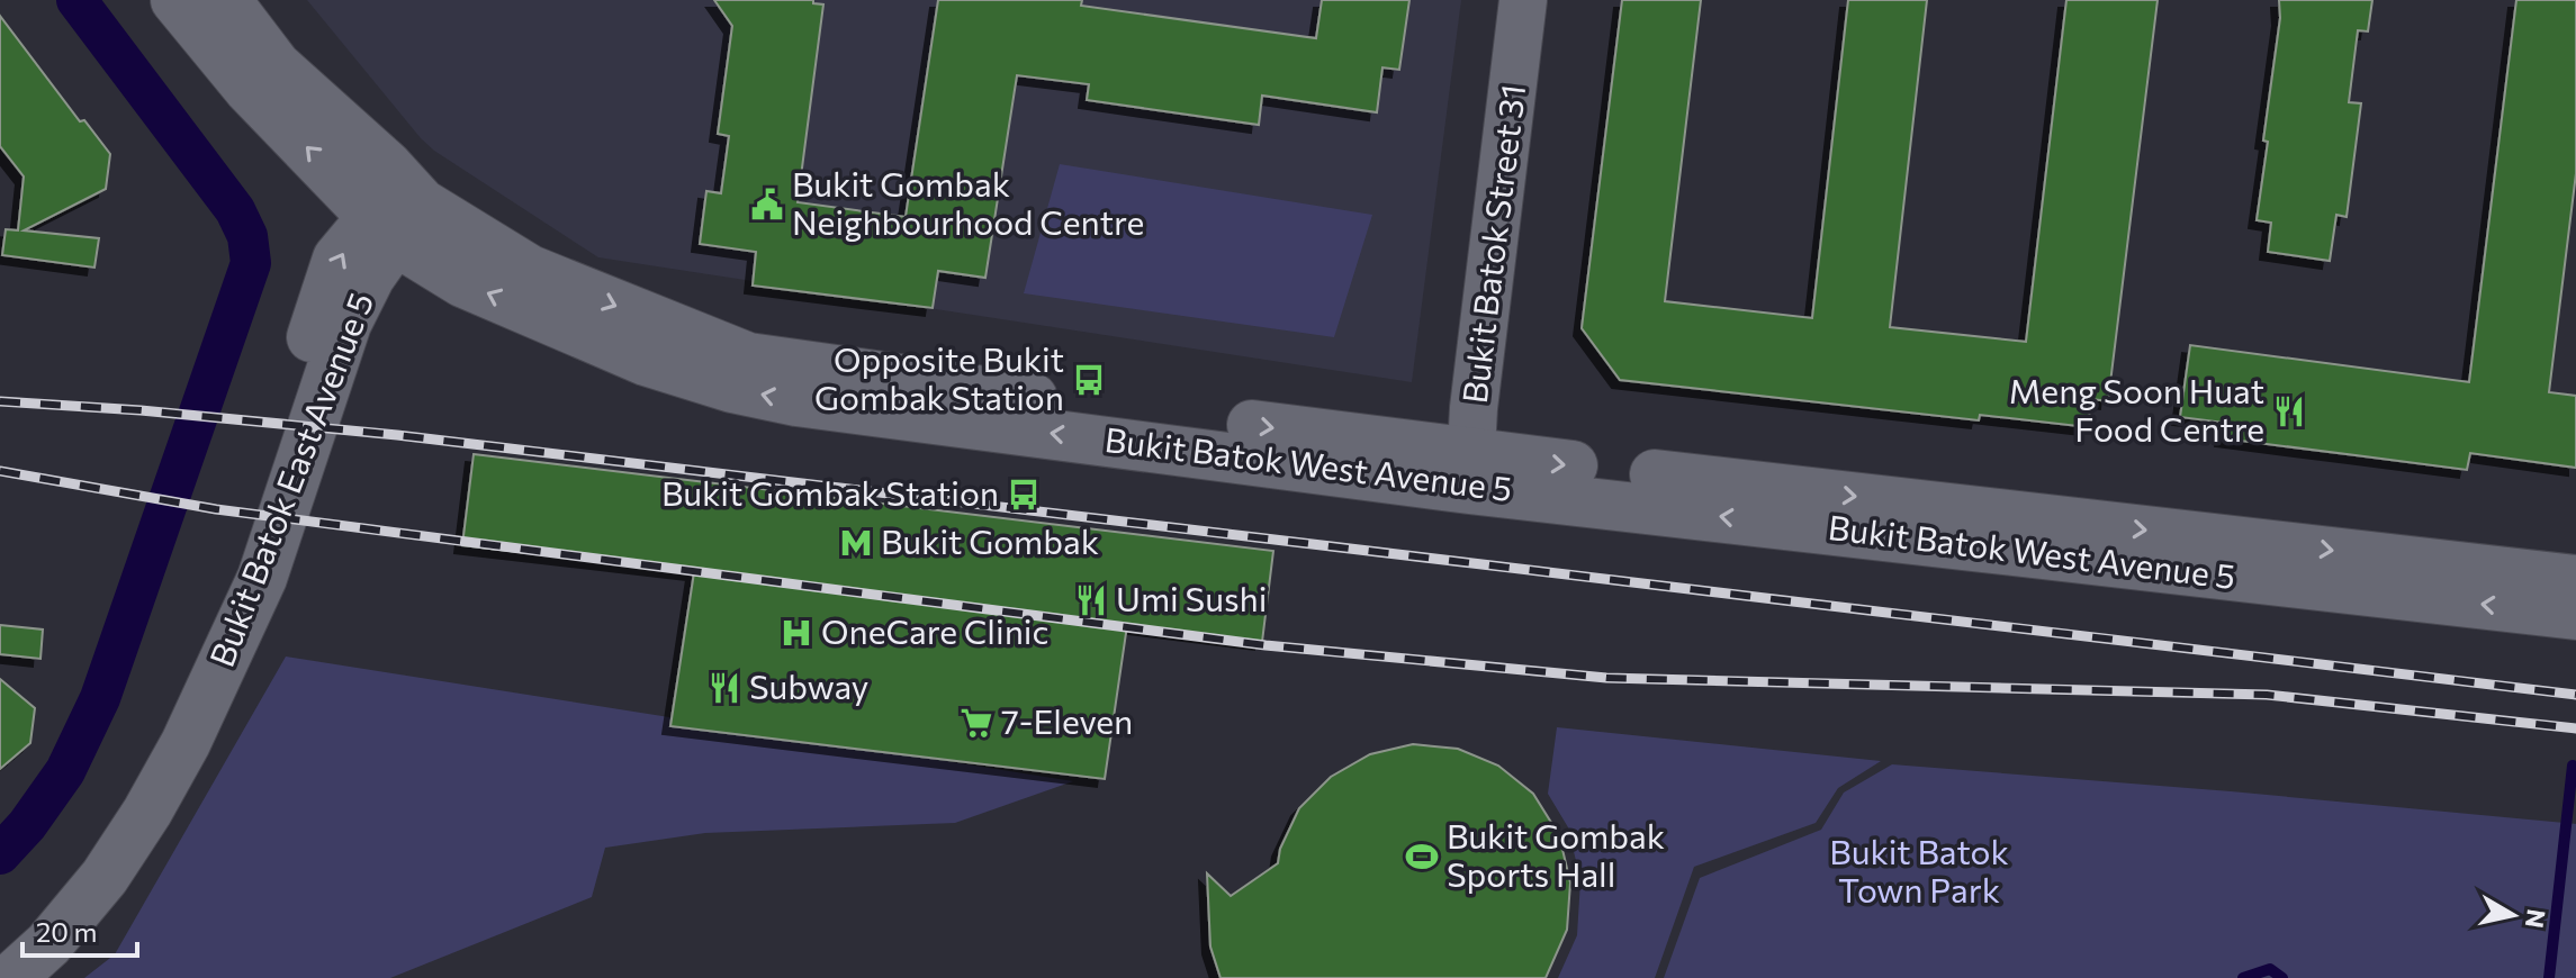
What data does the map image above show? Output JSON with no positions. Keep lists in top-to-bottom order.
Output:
{
  "streets": {
    "street": ["Bukit Batok Street 31", "Bukit Batok West Avenue 5", "Bukit Batok East Avenue 5"]
  },
  "crossings": [
    ["Bukit Batok Street 31", "Bukit Batok West Avenue 5"],
    ["Bukit Batok West Avenue 5", "Bukit Batok East Avenue 5"]
  ],
  "parks": ["Bukit Batok Town Park"],
  "places": {
    "public building": ["Bukit Gombak Neighbourhood Centre"],
    "bus stop": ["Opposite Bukit Gombak Station", "Bukit Gombak Station"],
    "restaurant": ["Meng Soon Huat Food Centre", "Umi Sushi", "Subway"],
    "metro station": ["Bukit Gombak"],
    "hospital": ["OneCare Clinic"],
    "supermarket": ["7-Eleven"],
    "sports": ["Bukit Gombak Sports Hall"]
  },
  "scale_bar": "20 m",
  "north": "right"
}
